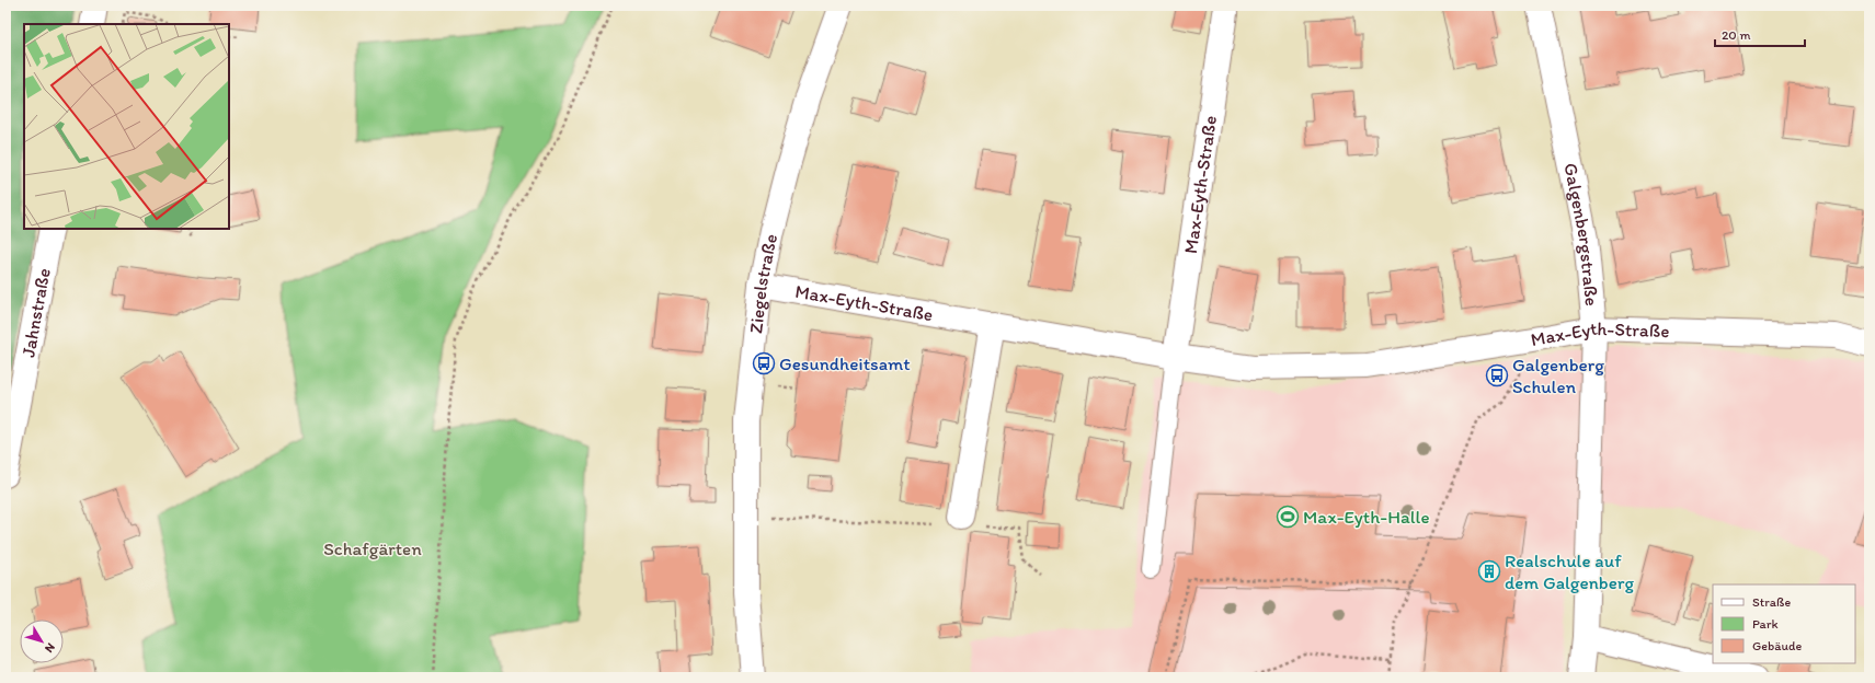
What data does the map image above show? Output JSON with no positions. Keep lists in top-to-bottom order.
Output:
{
  "streets": {
    "street": [
      "Max-Eyth-Straße",
      "Galgenbergstraße",
      "Ziegelstraße",
      "Jahnstraße"
    ]
  },
  "crossings": [
    ["Max-Eyth-Straße", "Galgenbergstraße"],
    ["Max-Eyth-Straße", "Ziegelstraße"]
  ],
  "parks": ["Schafgärten"],
  "places": {
    "bus stop": ["Gesundheitsamt", "Galgenberg Schulen"],
    "sports": ["Max-Eyth-Halle"],
    "building": ["Realschule auf dem Galgenberg"]
  },
  "legend": ["Straße", "Park", "Gebäude"],
  "scale_bar": "20 m",
  "north": "bottom right"
}
